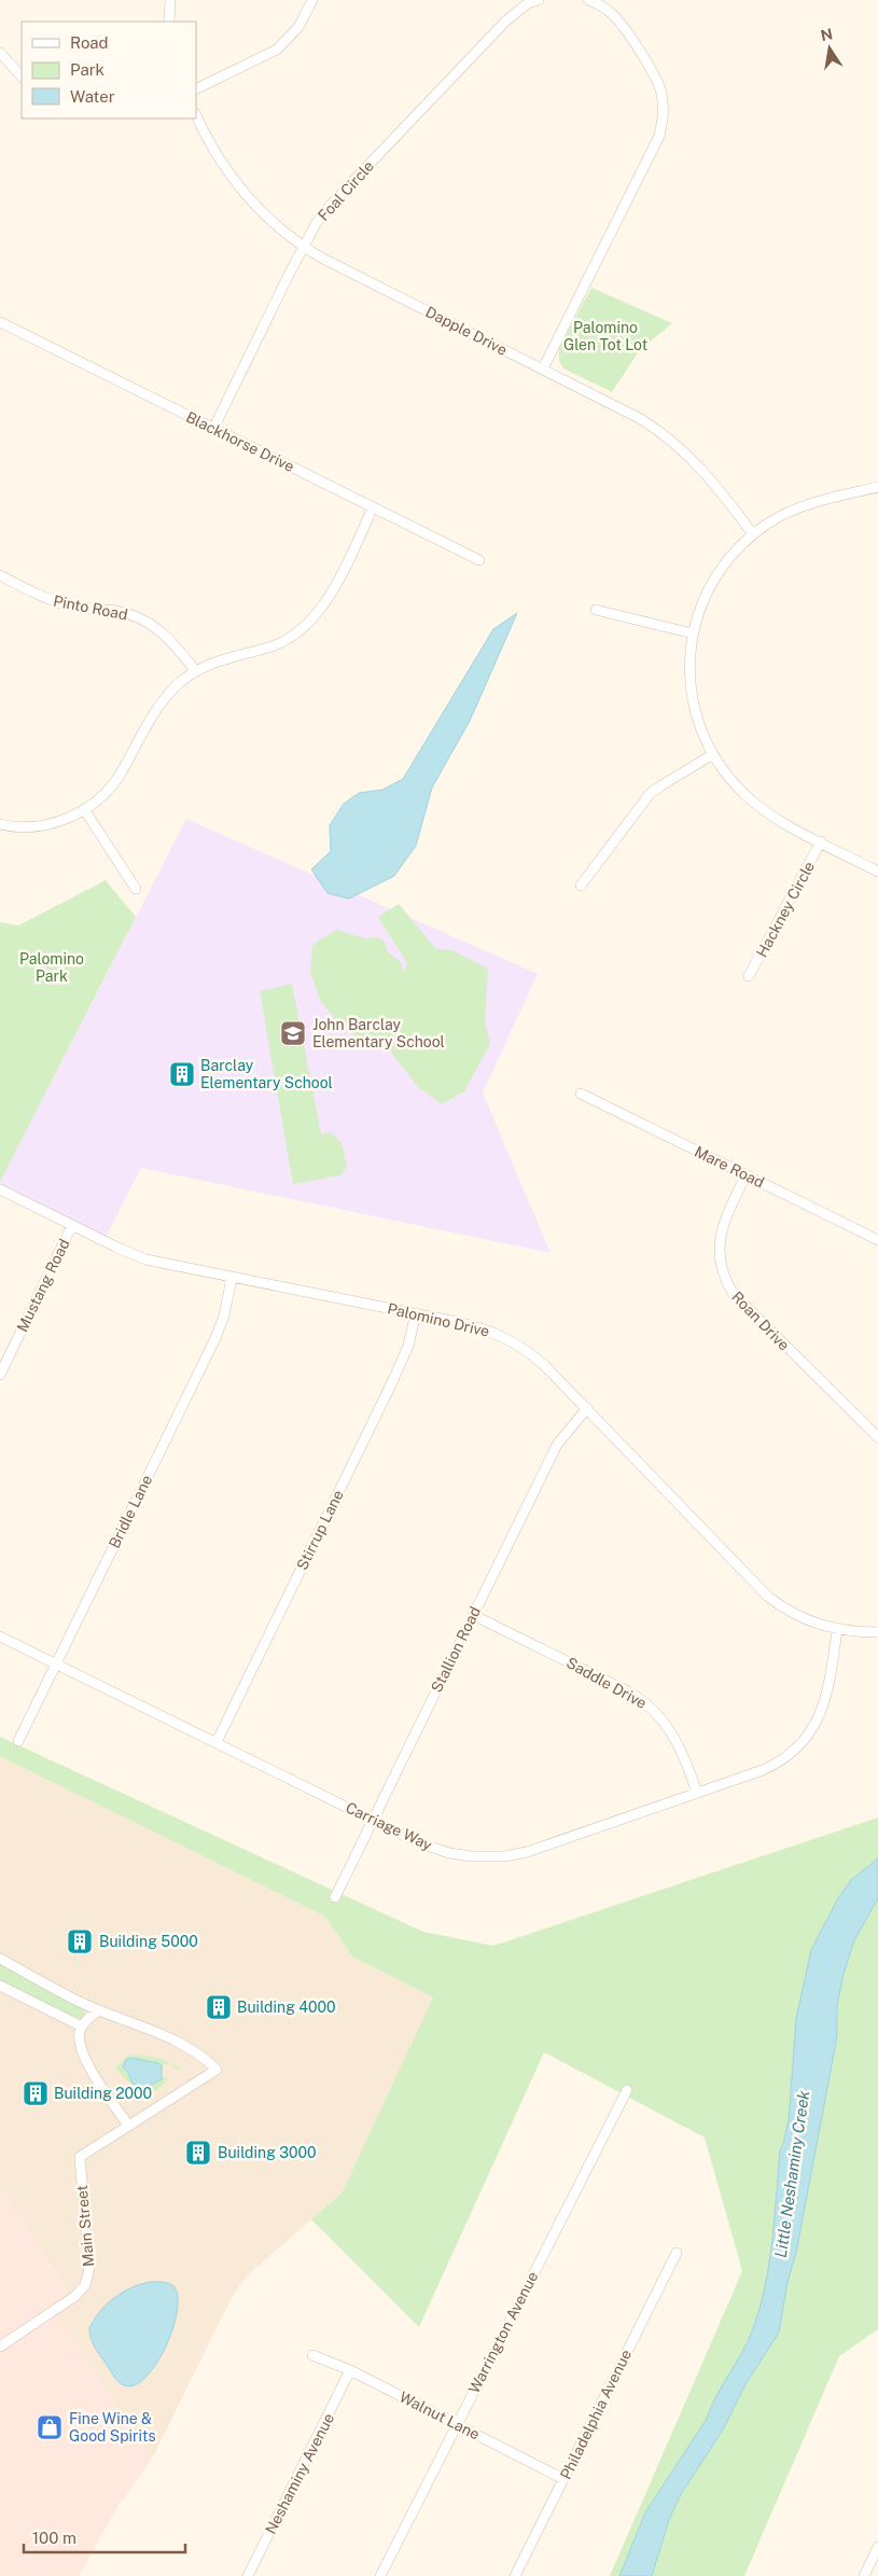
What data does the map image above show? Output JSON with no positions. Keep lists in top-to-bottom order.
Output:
{
  "streets": {
    "street": [
      "Foal Circle",
      "Dapple Drive",
      "Blackhorse Drive",
      "Pinto Road",
      "Hackney Circle",
      "Mare Road",
      "Mustang Road",
      "Palomino Drive",
      "Roan Drive",
      "Bridle Lane",
      "Stirrup Lane",
      "Stallion Road",
      "Saddle Drive",
      "Carriage Way",
      "Main Street",
      "Warrington Avenue",
      "Philadelphia Avenue",
      "Walnut Lane",
      "Neshaminy Avenue"
    ]
  },
  "crossings": [
    ["Foal Circle", "Dapple Drive"],
    ["Foal Circle", "Blackhorse Drive"],
    ["Mare Road", "Roan Drive"],
    ["Mustang Road", "Palomino Drive"],
    ["Palomino Drive", "Bridle Lane"],
    ["Palomino Drive", "Stirrup Lane"],
    ["Palomino Drive", "Stallion Road"],
    ["Palomino Drive", "Carriage Way"],
    ["Bridle Lane", "Carriage Way"],
    ["Stirrup Lane", "Carriage Way"],
    ["Stallion Road", "Saddle Drive"],
    ["Stallion Road", "Carriage Way"],
    ["Saddle Drive", "Carriage Way"],
    ["Warrington Avenue", "Walnut Lane"],
    ["Philadelphia Avenue", "Walnut Lane"],
    ["Walnut Lane", "Neshaminy Avenue"]
  ],
  "water": ["Little Neshaminy Creek"],
  "parks": ["Palomino Glen Tot Lot", "Palomino Park"],
  "places": {
    "school or university": ["John Barclay Elementary School"],
    "building": [
      "Barclay Elementary School",
      "Building 5000",
      "Building 4000",
      "Building 2000",
      "Building 3000"
    ],
    "shop": ["Fine Wine & Good Spirits"]
  },
  "legend": ["Road", "Park", "Water"],
  "scale_bar": "100 m",
  "north": "top"
}
